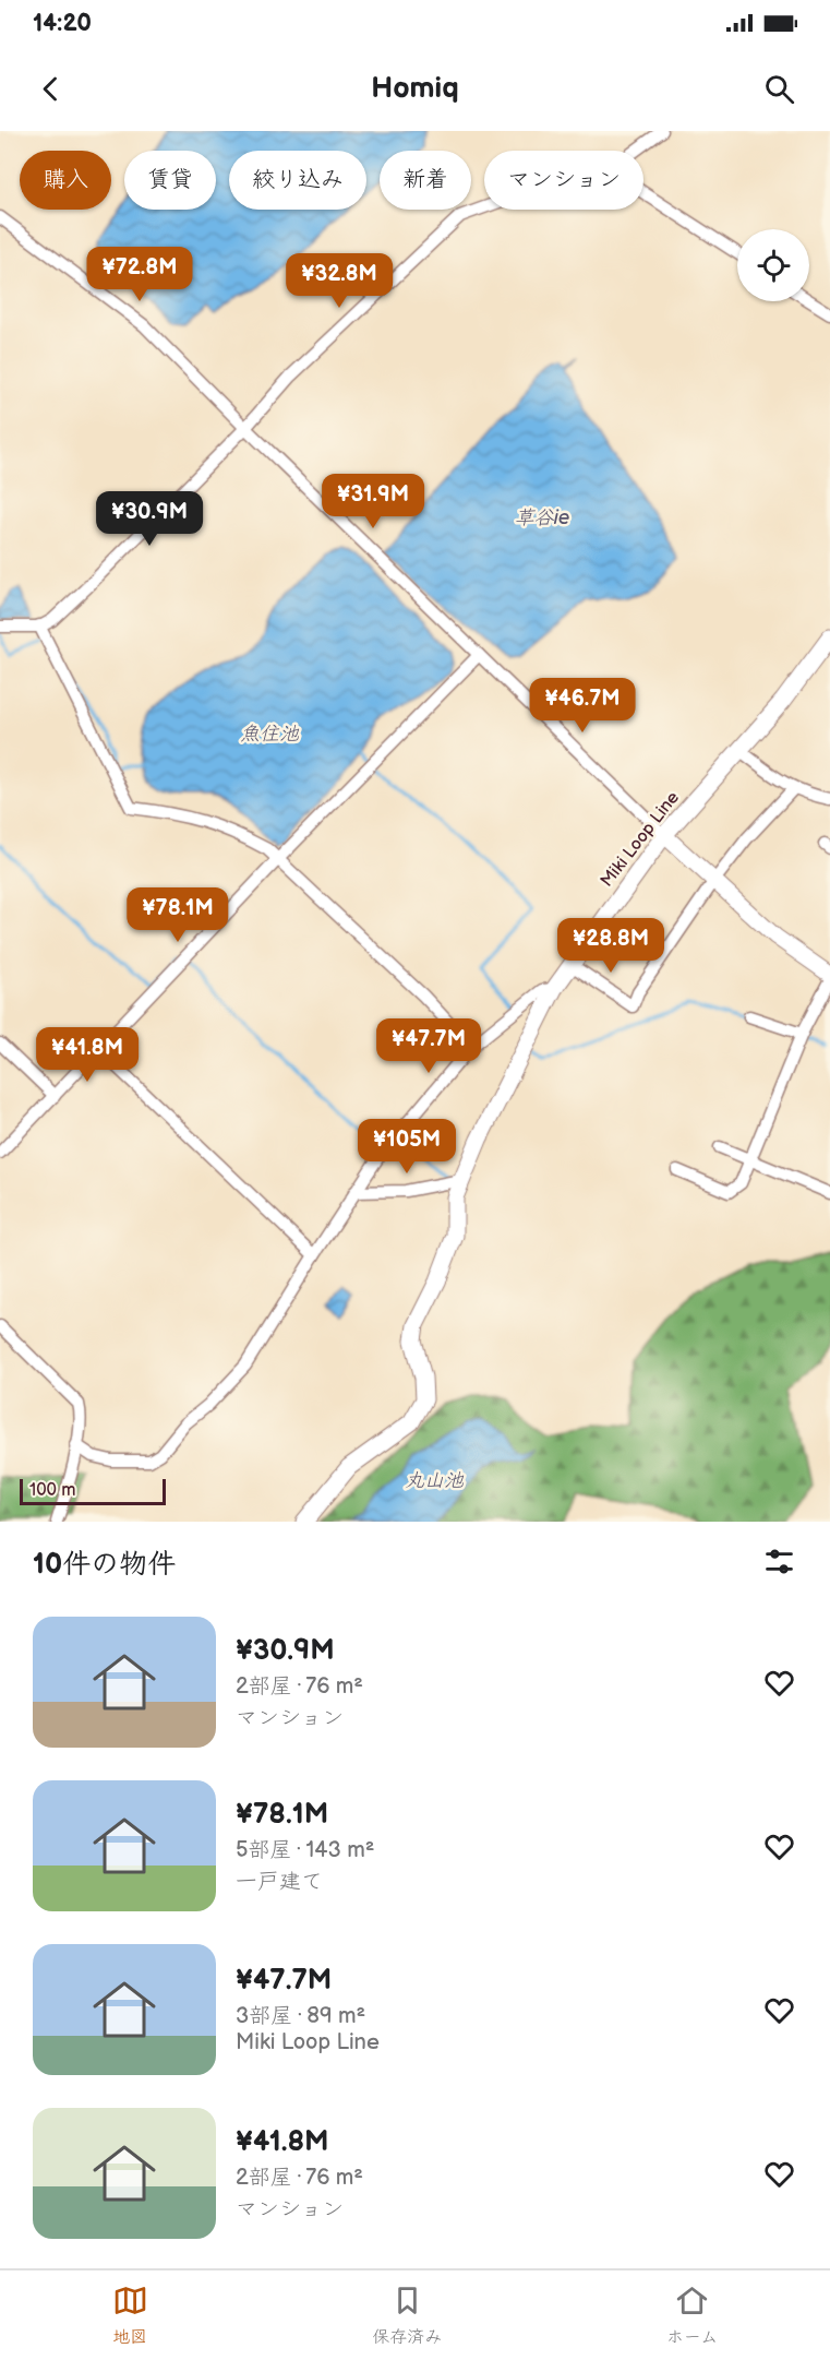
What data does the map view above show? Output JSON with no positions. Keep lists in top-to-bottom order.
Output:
{
  "streets": {
    "main road": ["Miki Loop Line"]
  },
  "water": ["草谷ie", "魚住池", "丸山池"],
  "scale_bar": "100 m",
  "page": {
    "status": "14:20",
    "header": "Homiq",
    "chip": [
      "購入",
      "賃貸",
      "絞り込み",
      "新着",
      "マンション"
    ],
    "price": [
      "¥72.8M",
      "¥32.8M",
      "¥31.9M",
      "¥30.9M",
      "¥46.7M",
      "¥78.1M",
      "¥28.8M",
      "¥47.7M",
      "¥41.8M",
      "¥105M"
    ],
    "scale": "100 m",
    "heading": "10件の物件",
    "list": [
      {
        "name": "¥30.9M",
        "note": "2部屋 · 76 m² · マンション"
      },
      {
        "name": "¥78.1M",
        "note": "5部屋 · 143 m² · 一戸建て"
      },
      {
        "name": "¥47.7M",
        "note": "3部屋 · 89 m² · Miki Loop Line"
      },
      {
        "name": "¥41.8M",
        "note": "2部屋 · 76 m² · マンション"
      }
    ],
    "tabs": ["地図", "保存済み", "ホーム"]
  }
}
